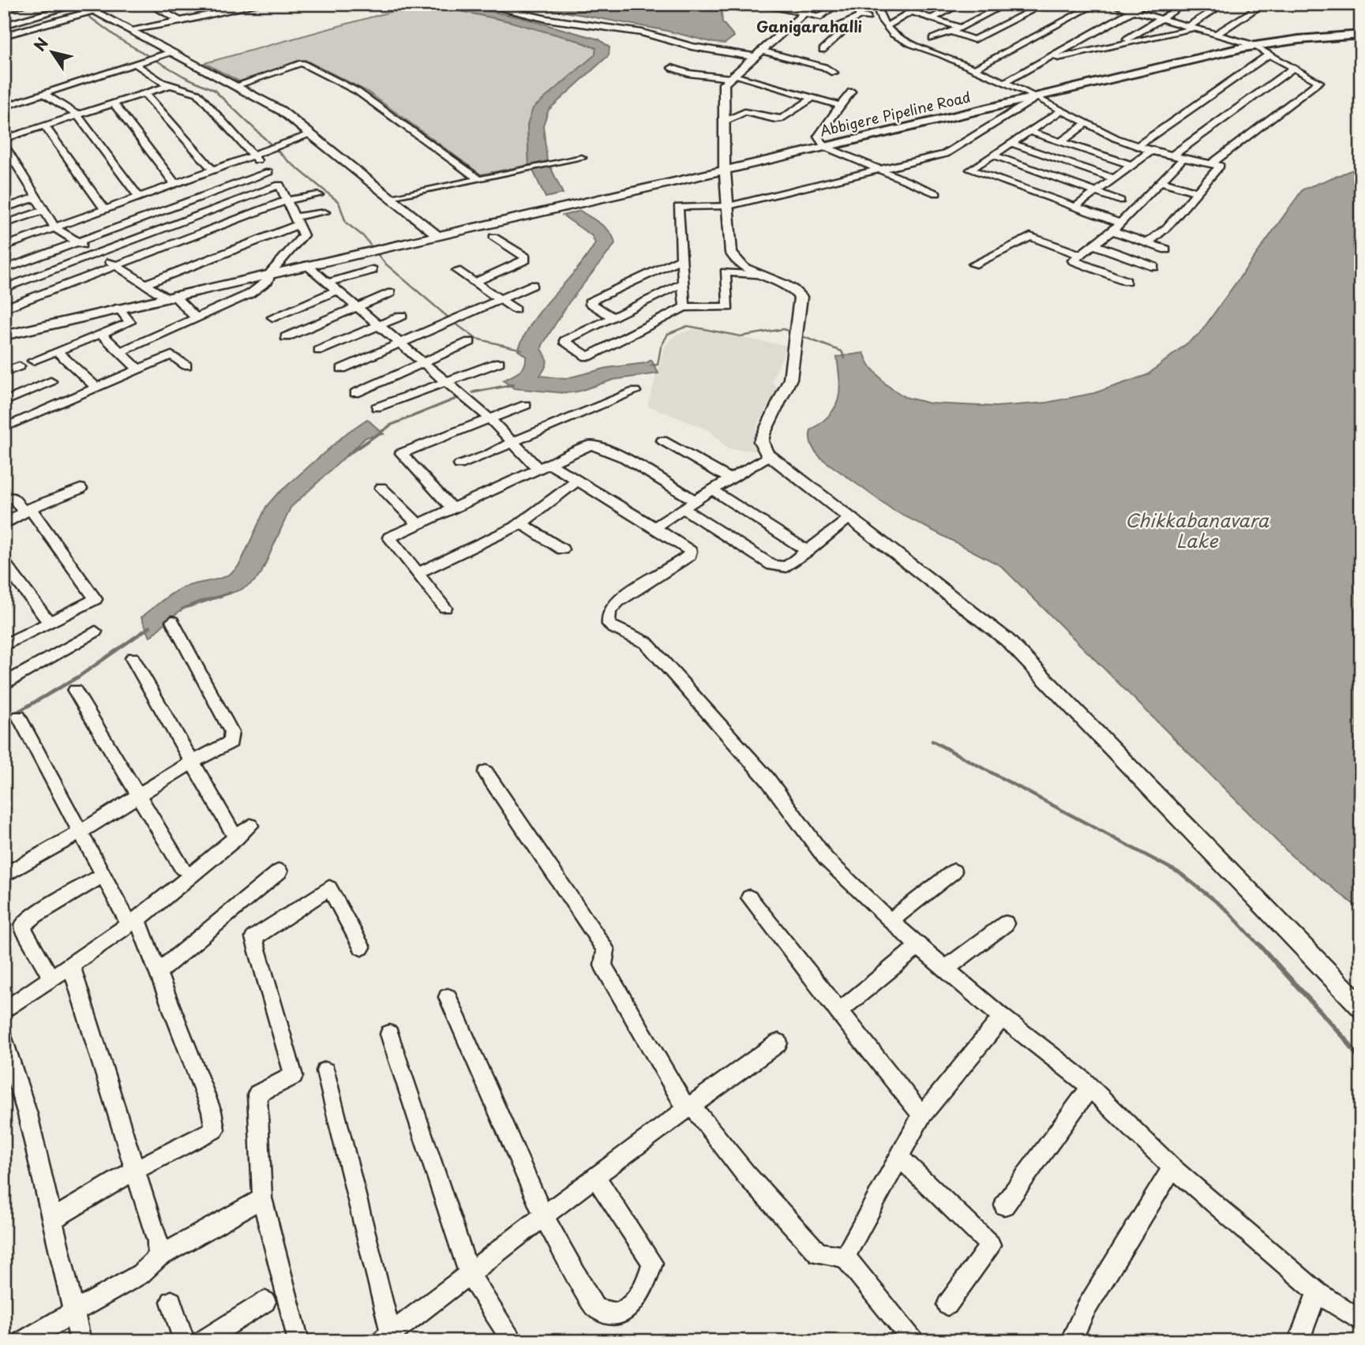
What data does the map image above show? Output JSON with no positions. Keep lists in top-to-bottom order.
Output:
{
  "streets": {
    "main road": ["Abbigere Pipeline Road"]
  },
  "districts": ["Ganigarahalli"],
  "water": ["Chikkabanavara Lake"],
  "north": "top left"
}
